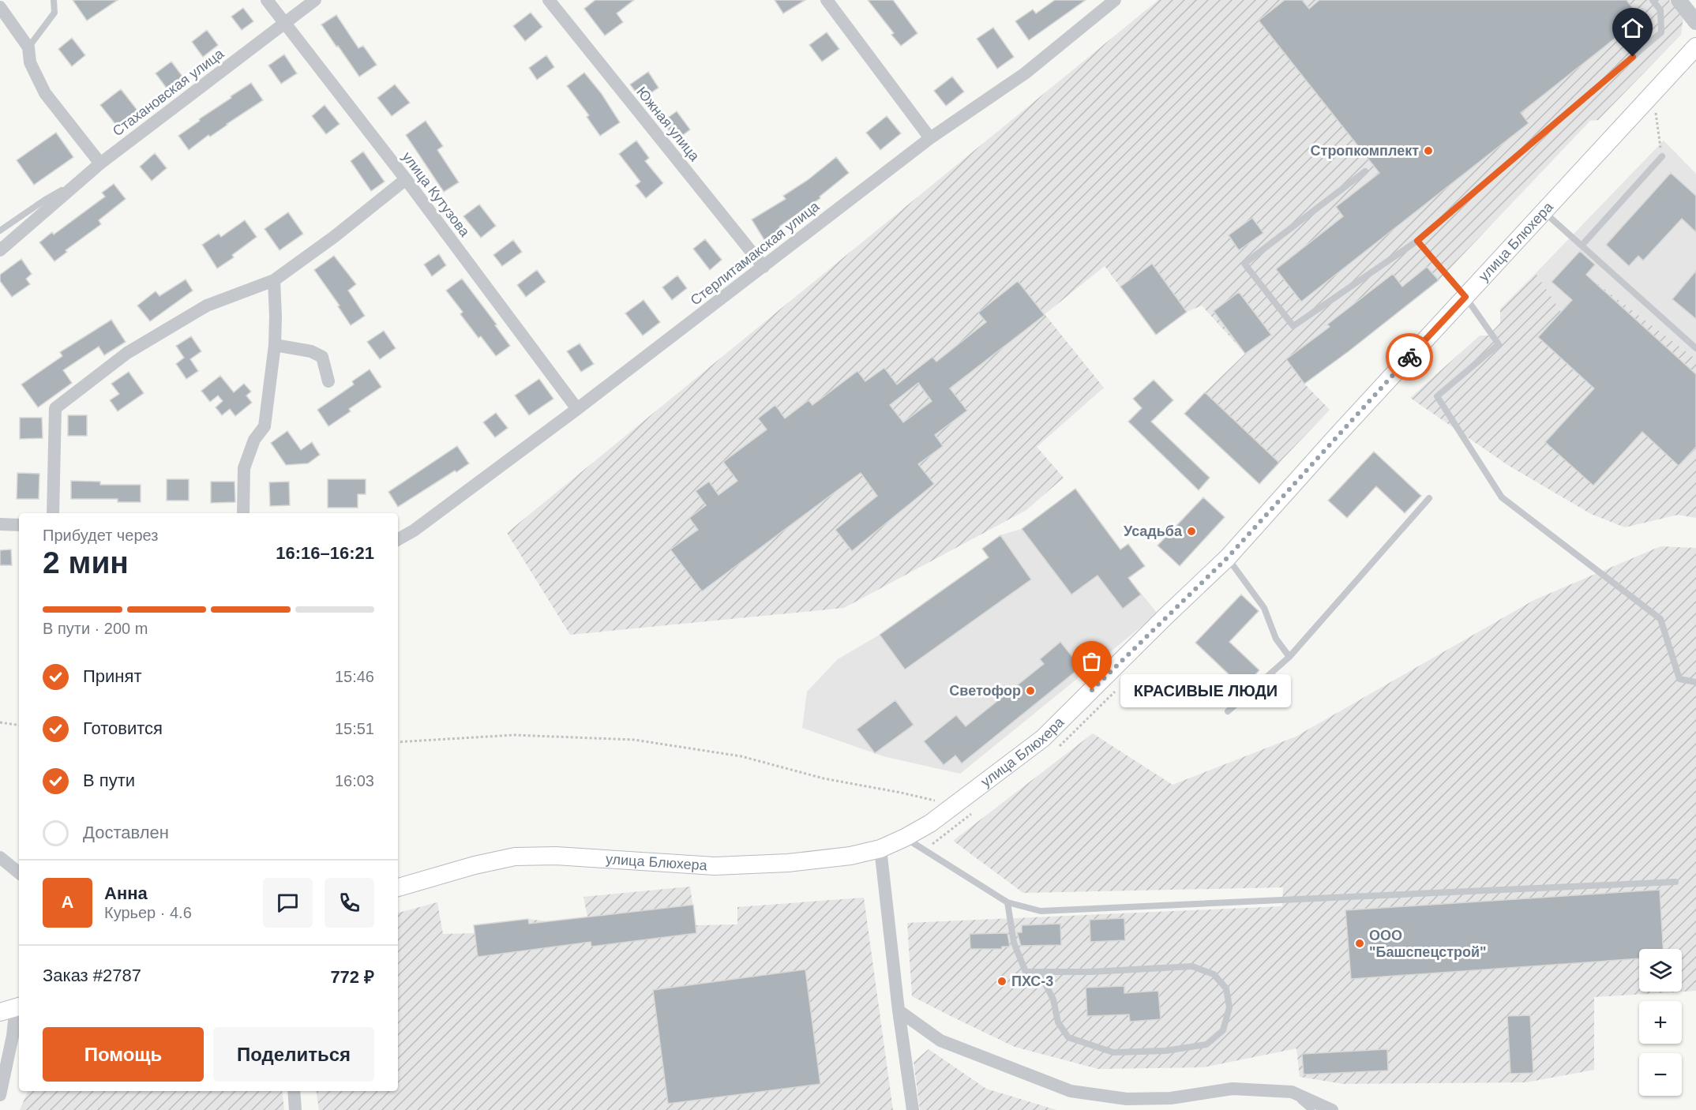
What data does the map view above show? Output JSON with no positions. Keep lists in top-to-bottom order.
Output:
{
  "streets": {
    "main road": ["улица Блюхера"],
    "street": [
      "Стахановская улица",
      "Южная улица",
      "улица Кутузова",
      "Стерлитамакская улица"
    ]
  },
  "crossings": [
    ["Стахановская улица", "улица Кутузова"],
    ["Южная улица", "Стерлитамакская улица"],
    ["улица Кутузова", "Стерлитамакская улица"]
  ],
  "places": [
    "Стропкомплект",
    "Усадьба",
    "КРАСИВЫЕ ЛЮДИ",
    "Светофор",
    "ООО \"Башспецстрой\"",
    "ПХС-3"
  ],
  "page": {
    "heading": ["2 мин", "Прибудет через", "16:16–16:21"],
    "panel": [
      "Анна",
      "Курьер · 4.6",
      "Заказ #2787",
      "772 ₽"
    ],
    "bar": "В пути · 200 m",
    "list": [
      ["Принят", "15:46"],
      ["Готовится", "15:51"],
      ["В пути", "16:03"],
      "Доставлен"
    ],
    "bubble": "КРАСИВЫЕ ЛЮДИ",
    "round": "А",
    "map_buttons": ["+", "−"],
    "buttons": ["Помощь", "Поделиться"]
  }
}
